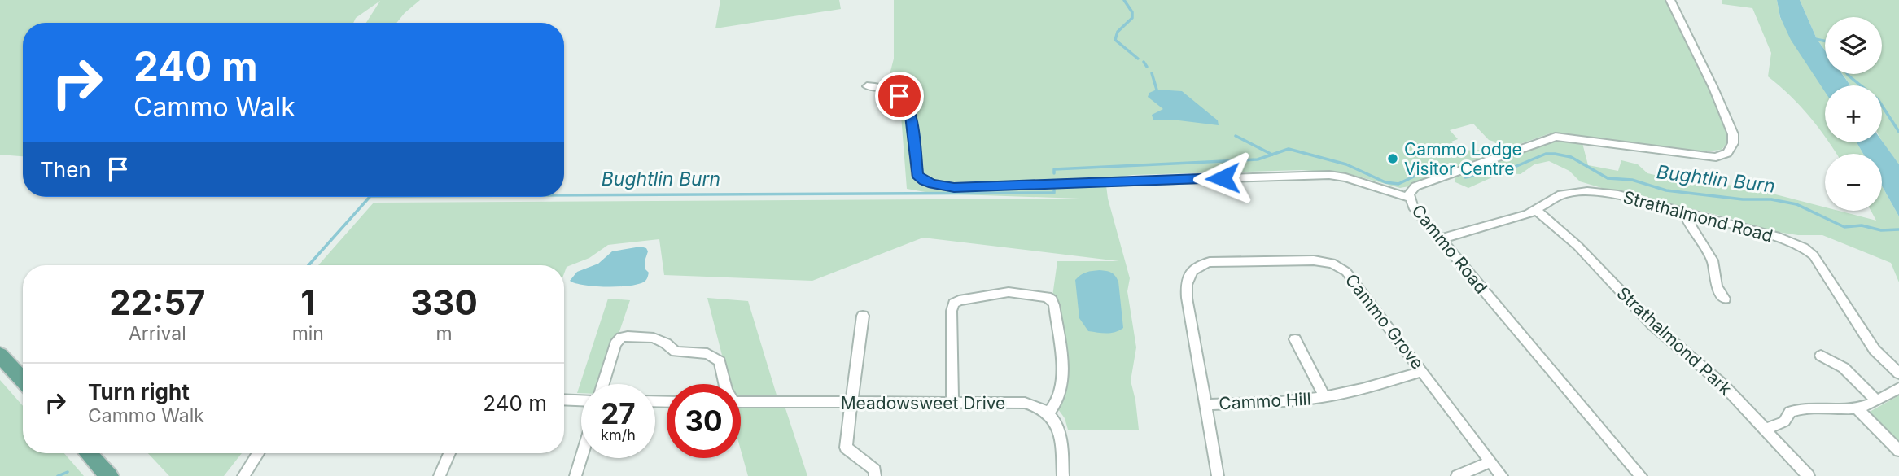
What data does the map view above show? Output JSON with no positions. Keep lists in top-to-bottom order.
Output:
{
  "streets": {
    "street": [
      "Strathalmond Road",
      "Cammo Road",
      "Cammo Grove",
      "Strathalmond Park",
      "Cammo Hill",
      "Meadowsweet Drive"
    ]
  },
  "crossings": [
    ["Strathalmond Road", "Cammo Road"],
    ["Strathalmond Road", "Strathalmond Park"],
    ["Cammo Grove", "Cammo Hill"]
  ],
  "water": ["Bughtlin Burn"],
  "places": ["Cammo Lodge Visitor Centre"],
  "page": {
    "map_buttons": ["+", "−"],
    "turn": ["240 m", "Cammo Walk"],
    "then": "Then",
    "eta": [
      "22:57",
      "Arrival",
      "1",
      "min",
      "330",
      "m"
    ],
    "list": [
      {
        "name": "Turn right",
        "note": "Cammo Walk",
        "value": "240 m"
      }
    ],
    "speed": "27 km/h",
    "limit": "30"
  }
}
